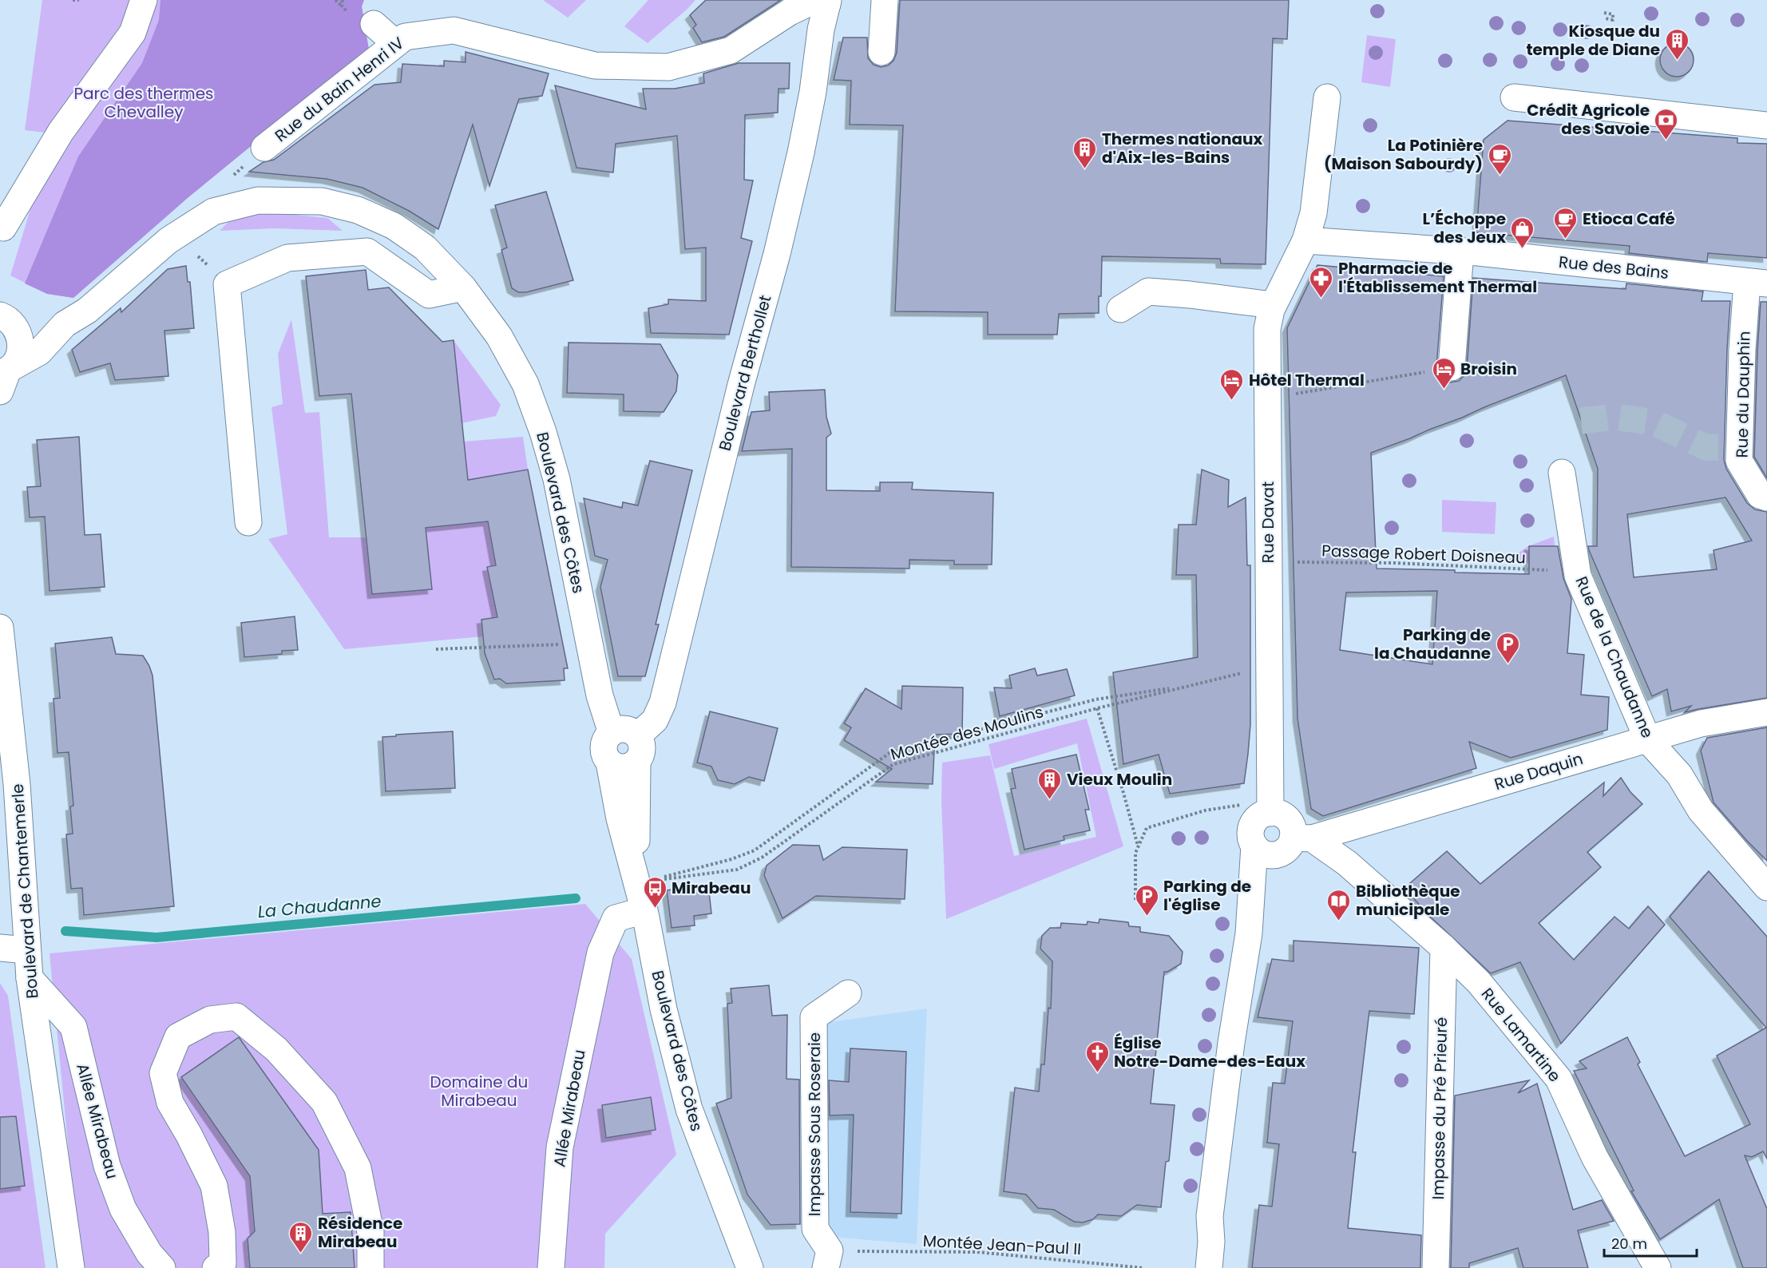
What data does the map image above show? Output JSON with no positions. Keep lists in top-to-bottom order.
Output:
{
  "streets": {
    "street": [
      "Rue du Bain Henri IV",
      "Rue des Bains",
      "Boulevard Berthollet",
      "Rue du Dauphin",
      "Boulevard des Côtes",
      "Rue Davat",
      "Rue de la Chaudanne",
      "Rue Daquin",
      "Boulevard de Chantemerle",
      "Rue Lamartine",
      "Allée Mirabeau",
      "Impasse du Pré Prieuré",
      "Impasse Sous Roseraie"
    ],
    "path": ["Passage Robert Doisneau", "Montée des Moulins", "Montée Jean-Paul II"]
  },
  "crossings": [
    ["Rue du Bain Henri IV", "Boulevard Berthollet"],
    ["Rue des Bains", "Rue du Dauphin"],
    ["Rue des Bains", "Rue Davat"],
    ["Boulevard Berthollet", "Boulevard des Côtes"],
    ["Boulevard des Côtes", "Montée des Moulins"],
    ["Boulevard des Côtes", "Allée Mirabeau"],
    ["Rue Davat", "Passage Robert Doisneau"],
    ["Rue Davat", "Montée des Moulins"],
    ["Rue Davat", "Rue Daquin"],
    ["Rue Davat", "Rue Lamartine"],
    ["Passage Robert Doisneau", "Rue de la Chaudanne"],
    ["Rue de la Chaudanne", "Rue Daquin"],
    ["Rue Daquin", "Rue Lamartine"],
    ["Boulevard de Chantemerle", "Allée Mirabeau"],
    ["Rue Lamartine", "Impasse du Pré Prieuré"]
  ],
  "water": ["La Chaudanne"],
  "parks": ["Parc des thermes Chevalley", "Domaine du Mirabeau"],
  "places": {
    "building": [
      "Kiosque du temple de Diane",
      "Thermes nationaux d'Aix-les-Bains",
      "Vieux Moulin",
      "Résidence Mirabeau"
    ],
    "bank": ["Crédit Agricole des Savoie"],
    "cafe": ["La Potinière (Maison Sabourdy)", "Etioca Café"],
    "shop": ["L’Échoppe des Jeux"],
    "pharmacy": ["Pharmacie de l'Établissement Thermal"],
    "hotel": ["Broisin", "Hôtel Thermal"],
    "parking": ["Parking de la Chaudanne", "Parking de l'église"],
    "bus stop": ["Mirabeau"],
    "library": ["Bibliothèque municipale"],
    "church": ["Église Notre-Dame-des-Eaux"]
  },
  "scale_bar": "20 m"
}
